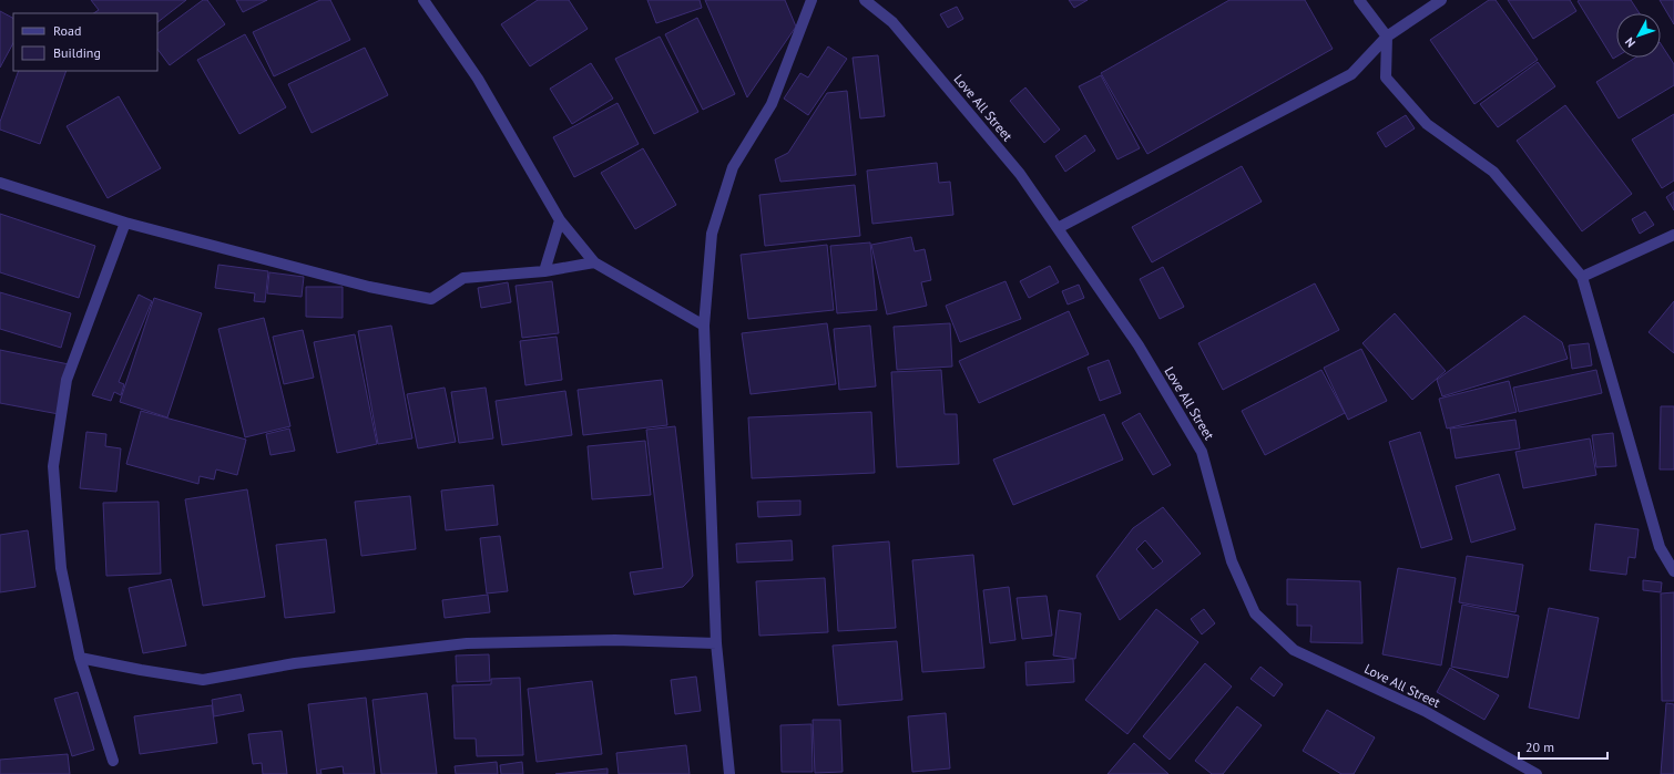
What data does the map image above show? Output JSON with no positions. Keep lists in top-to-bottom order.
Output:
{
  "streets": {
    "street": ["Love All Street"]
  },
  "legend": ["Road", "Building"],
  "scale_bar": "20 m",
  "north": "bottom left"
}
